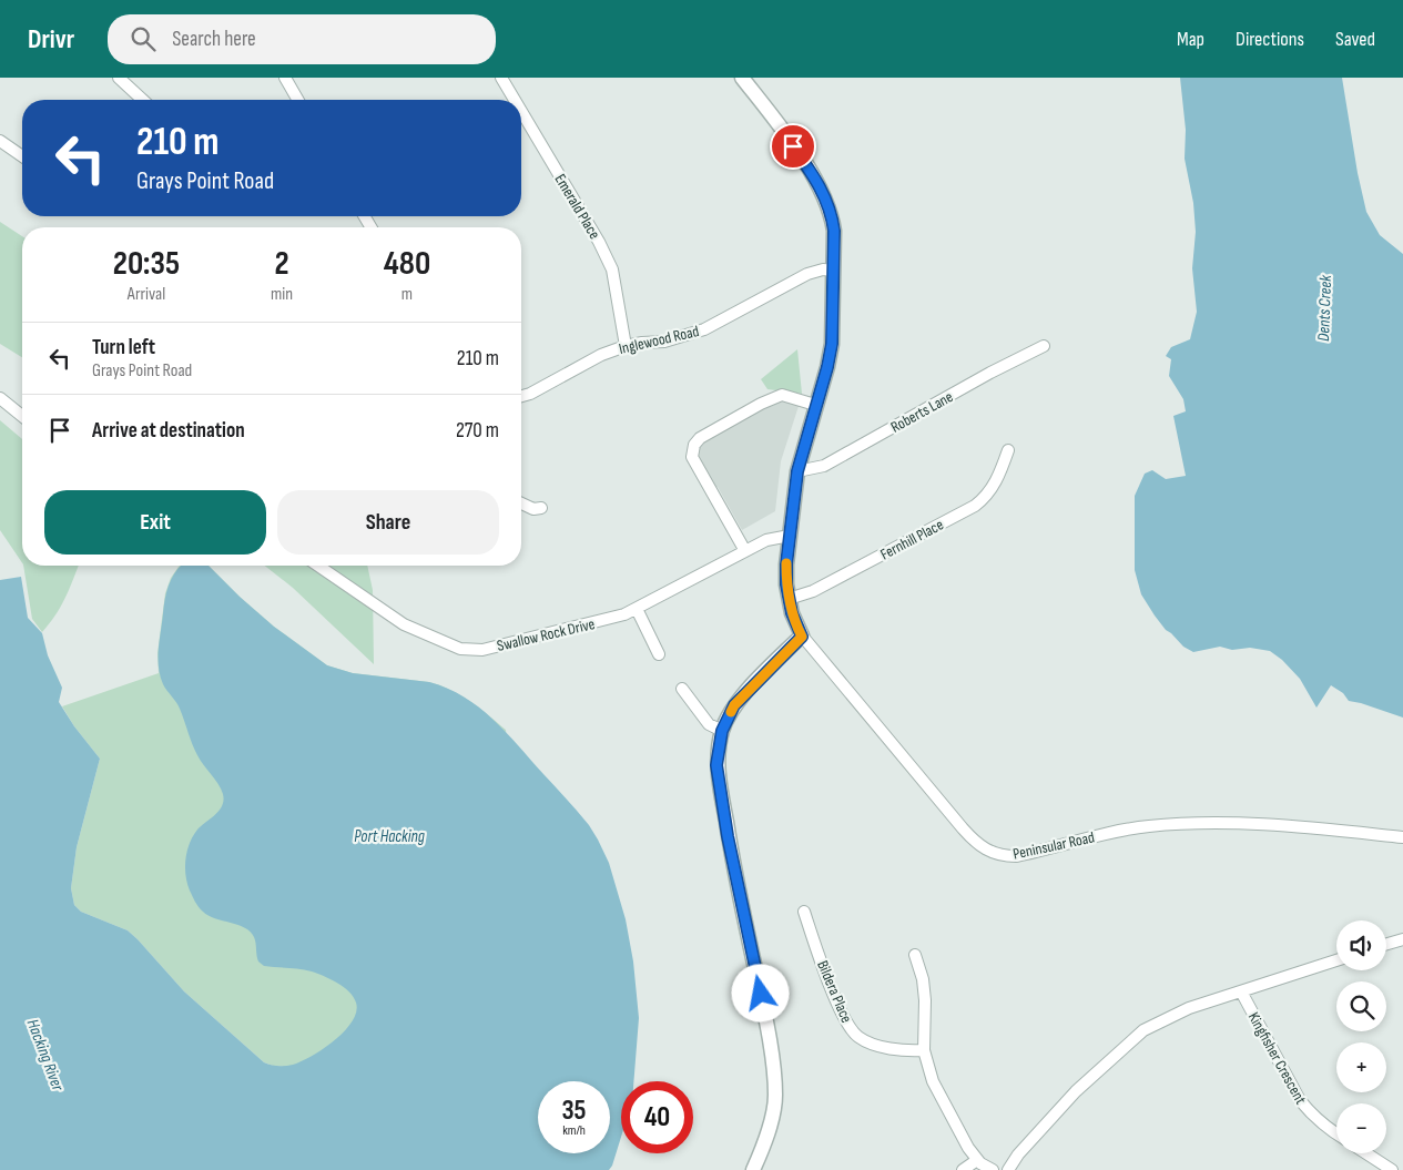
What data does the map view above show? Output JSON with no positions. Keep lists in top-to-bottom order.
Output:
{
  "streets": {
    "street": [
      "Emerald Place",
      "Inglewood Road",
      "Roberts Lane",
      "Fernhill Place",
      "Swallow Rock Drive",
      "Peninsular Road",
      "Bildera Place",
      "Kingfisher Crescent"
    ]
  },
  "crossings": [
    ["Emerald Place", "Inglewood Road"]
  ],
  "water": ["Dents Creek", "Port Hacking", "Hacking River"],
  "page": {
    "header": "Drivr",
    "search": "Search here",
    "nav": ["Map", "Directions", "Saved"],
    "turn": ["210 m", "Grays Point Road"],
    "eta": [
      "20:35",
      "Arrival",
      "2",
      "min",
      "480",
      "m"
    ],
    "list": [
      {
        "name": "Turn left",
        "note": "Grays Point Road",
        "value": "210 m"
      },
      {
        "name": "Arrive at destination",
        "value": "270 m"
      }
    ],
    "buttons": ["Exit", "Share"],
    "map_buttons": ["+", "−"],
    "speed": "35 km/h",
    "limit": "40"
  }
}
